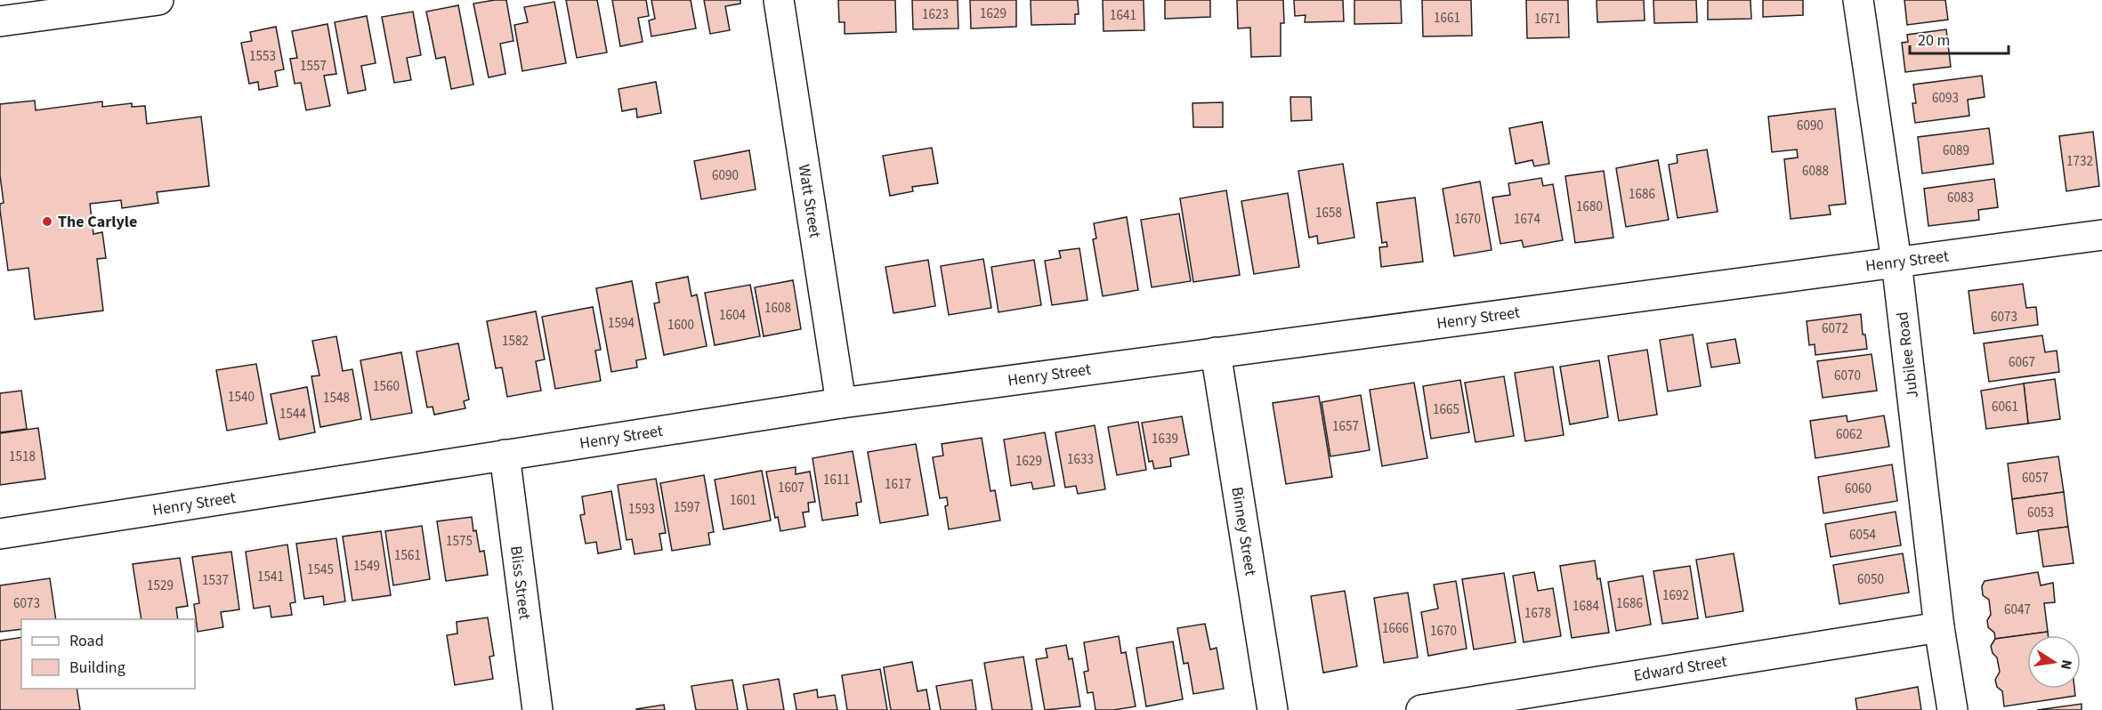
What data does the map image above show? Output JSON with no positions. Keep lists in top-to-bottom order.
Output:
{
  "streets": {
    "street": [
      "Watt Street",
      "Henry Street",
      "Jubilee Road",
      "Binney Street",
      "Bliss Street",
      "Edward Street"
    ]
  },
  "crossings": [
    ["Watt Street", "Henry Street"],
    ["Henry Street", "Jubilee Road"],
    ["Henry Street", "Binney Street"],
    ["Henry Street", "Bliss Street"],
    ["Jubilee Road", "Edward Street"]
  ],
  "places": ["The Carlyle"],
  "house_numbers": [
    "1629",
    "1623",
    "1641",
    "1661",
    "1671",
    "1553",
    "1557",
    "6093",
    "6090",
    "6089",
    "1732",
    "6088",
    "6090",
    "1686",
    "6083",
    "1680",
    "1658",
    "1670",
    "1674",
    "1608",
    "1604",
    "6073",
    "1594",
    "1600",
    "6072",
    "1582",
    "6067",
    "6070",
    "1560",
    "1540",
    "1548",
    "6061",
    "1665",
    "1544",
    "1657",
    "6062",
    "1639",
    "1518",
    "1633",
    "1629",
    "6057",
    "1611",
    "1617",
    "1607",
    "6060",
    "1601",
    "1597",
    "1593",
    "6053",
    "6054",
    "1575",
    "1561",
    "1549",
    "1545",
    "1541",
    "6050",
    "1537",
    "1529",
    "1692",
    "6073",
    "1686",
    "1684",
    "6047",
    "1678",
    "1666",
    "1670"
  ],
  "legend": ["Road", "Building"],
  "scale_bar": "20 m",
  "north": "right"
}
